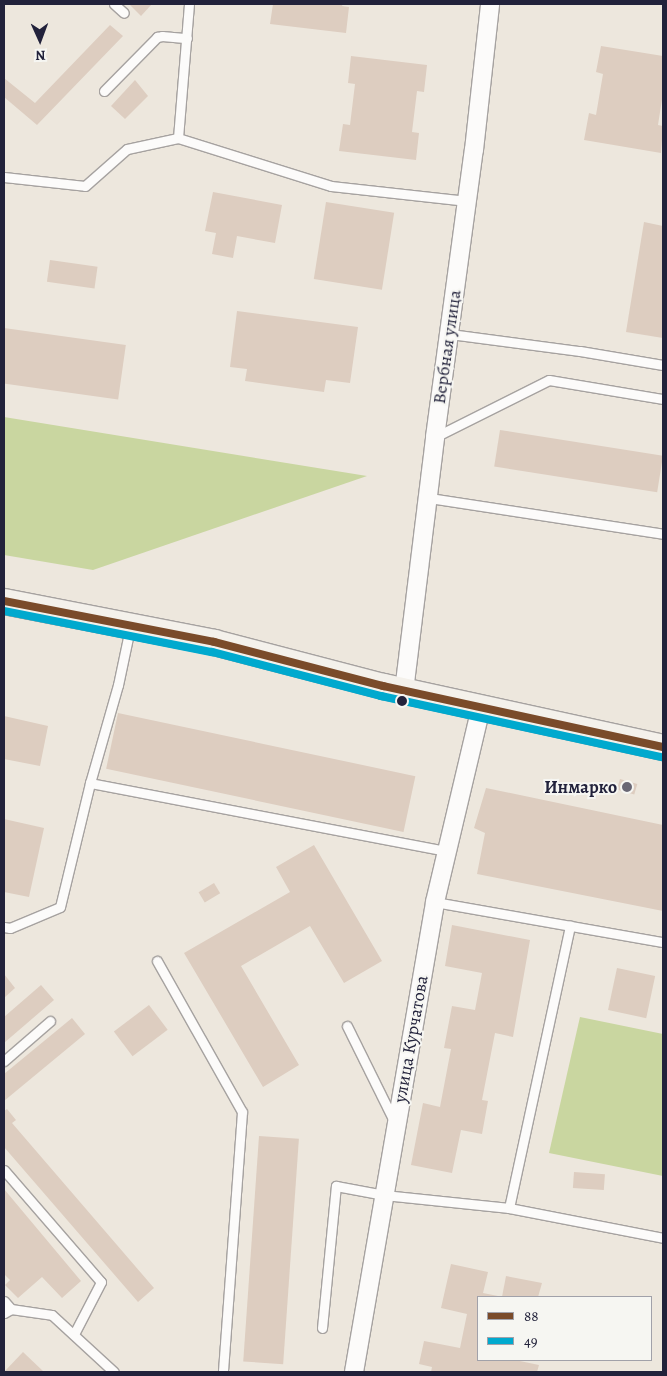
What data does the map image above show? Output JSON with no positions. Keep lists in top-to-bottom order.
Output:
{
  "streets": {
    "street": ["Вербная улица", "улица Курчатова"]
  },
  "places": ["Инмарко"],
  "lines": ["transit line 88", "transit line 49"],
  "legend": ["88", "49"],
  "north": "bottom"
}
